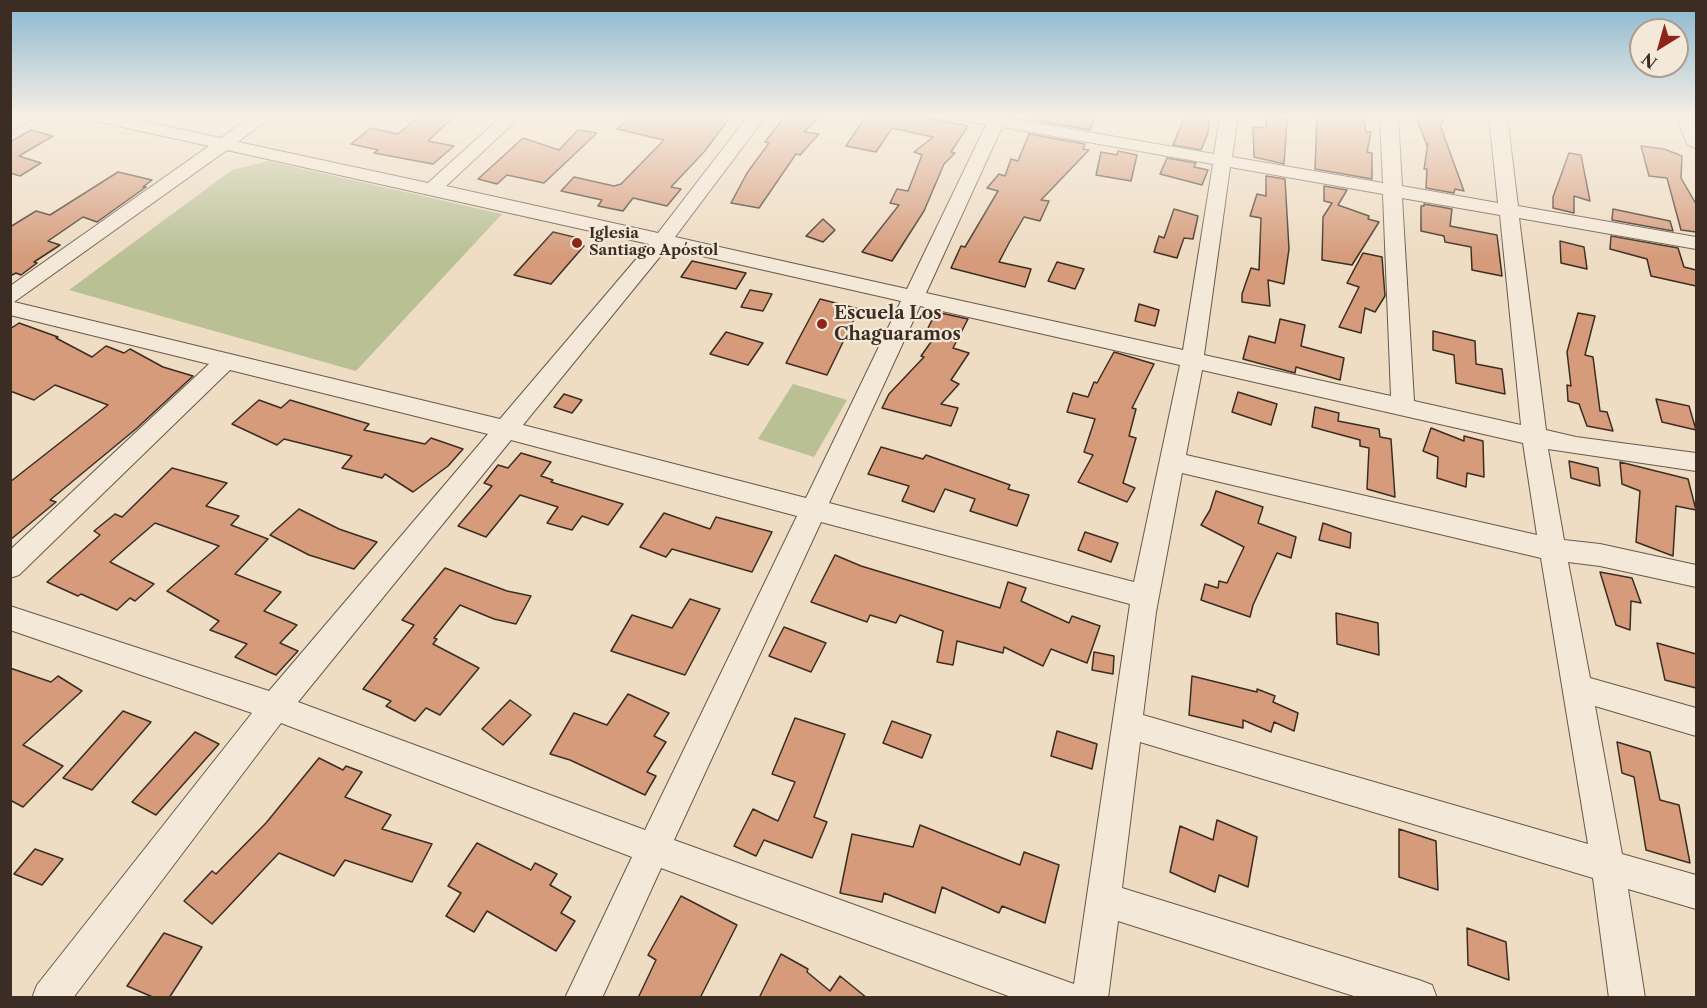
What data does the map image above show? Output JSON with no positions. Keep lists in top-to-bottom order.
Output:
{
  "places": ["Iglesia Santiago Apóstol", "Escuela Los Chaguaramos"],
  "north": "bottom left"
}
